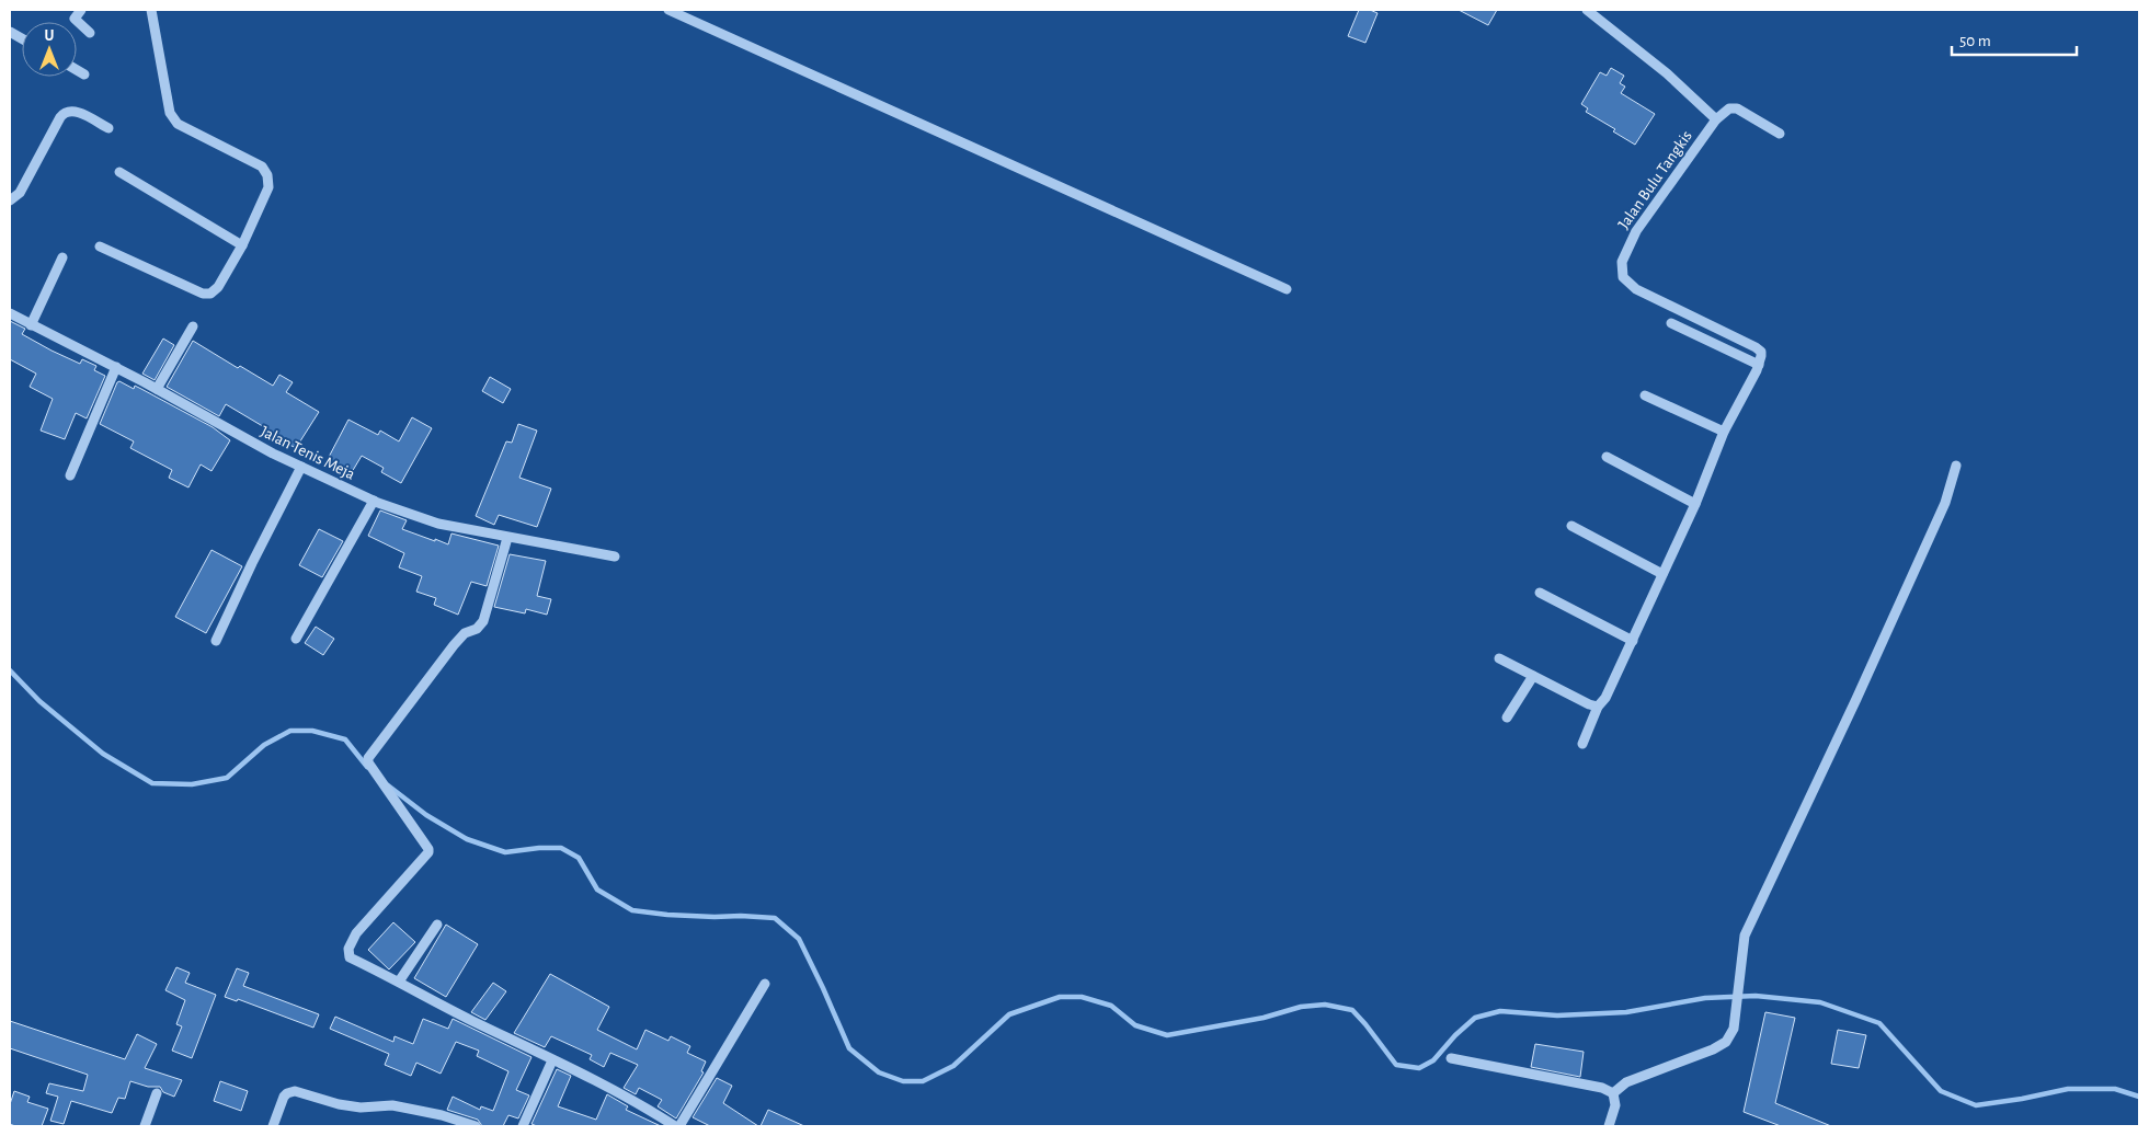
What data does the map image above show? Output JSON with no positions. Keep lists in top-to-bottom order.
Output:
{
  "streets": {
    "street": ["Jalan Bulu Tangkis", "Jalan Tenis Meja"]
  },
  "scale_bar": "50 m",
  "north": "top"
}
